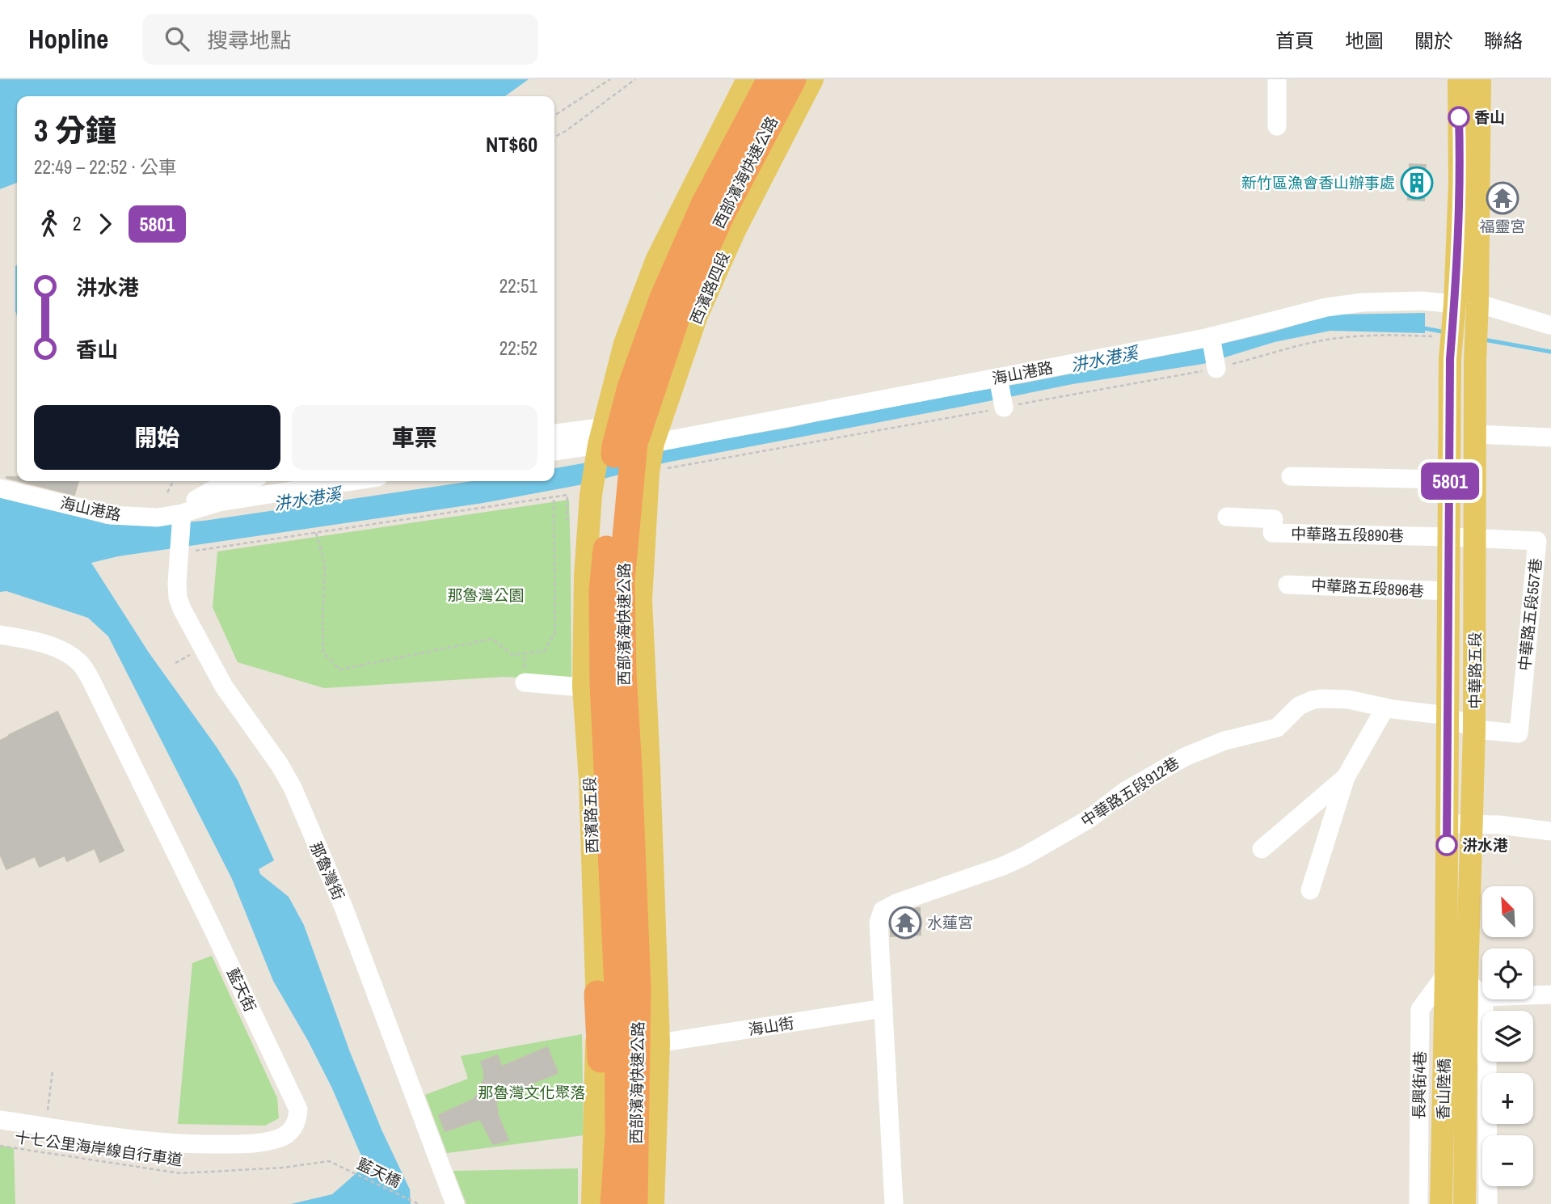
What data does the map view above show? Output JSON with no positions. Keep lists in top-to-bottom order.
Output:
{
  "streets": {
    "highway": ["西部濱海快速公路"],
    "main road": [
      "西濱路四段",
      "中華路五段",
      "西濱路五段",
      "香山陸橋"
    ],
    "street": [
      "海山港路",
      "中華路五段890巷",
      "中華路五段896巷",
      "中華路五段557巷",
      "中華路五段912巷",
      "那魯灣街",
      "藍天街",
      "海山街",
      "長興街4巷"
    ],
    "path": ["十七公里海岸線自行車道", "藍天橋"]
  },
  "crossings": [
    ["西部濱海快速公路", "西濱路四段"],
    ["西部濱海快速公路", "海山港路"],
    ["西部濱海快速公路", "西濱路五段"],
    ["西濱路四段", "海山港路"],
    ["西濱路四段", "西濱路五段"],
    ["海山港路", "中華路五段"],
    ["海山港路", "西濱路五段"],
    ["海山港路", "那魯灣街"],
    ["中華路五段890巷", "中華路五段557巷"],
    ["中華路五段890巷", "中華路五段"],
    ["中華路五段896巷", "中華路五段"],
    ["中華路五段557巷", "中華路五段"],
    ["中華路五段557巷", "中華路五段912巷"],
    ["中華路五段", "中華路五段912巷"],
    ["中華路五段", "長興街4巷"],
    ["中華路五段", "香山陸橋"],
    ["中華路五段912巷", "海山街"],
    ["長興街4巷", "香山陸橋"],
    ["十七公里海岸線自行車道", "藍天橋"]
  ],
  "water": ["汫水港溪"],
  "parks": ["那魯灣公園", "那魯灣文化聚落"],
  "places": {
    "other": ["香山", "汫水港"],
    "building": ["新竹區漁會香山辦事處"],
    "temple": ["福靈宮", "水蓮宮"]
  },
  "lines": ["bus line 5801"],
  "north": "top left",
  "page": {
    "header": "Hopline",
    "search": "搜尋地點",
    "nav": [
      "首頁",
      "地圖",
      "關於",
      "聯絡"
    ],
    "on_map": "5801",
    "heading": ["3 分鐘", "22:49 – 22:52 · 公車", "NT$60"],
    "legs": ["2", "5801"],
    "list": [
      {
        "name": "汫水港",
        "value": "22:51"
      },
      {
        "name": "香山",
        "value": "22:52"
      }
    ],
    "buttons": ["開始", "車票"],
    "map_buttons": ["+", "−"]
  }
}
